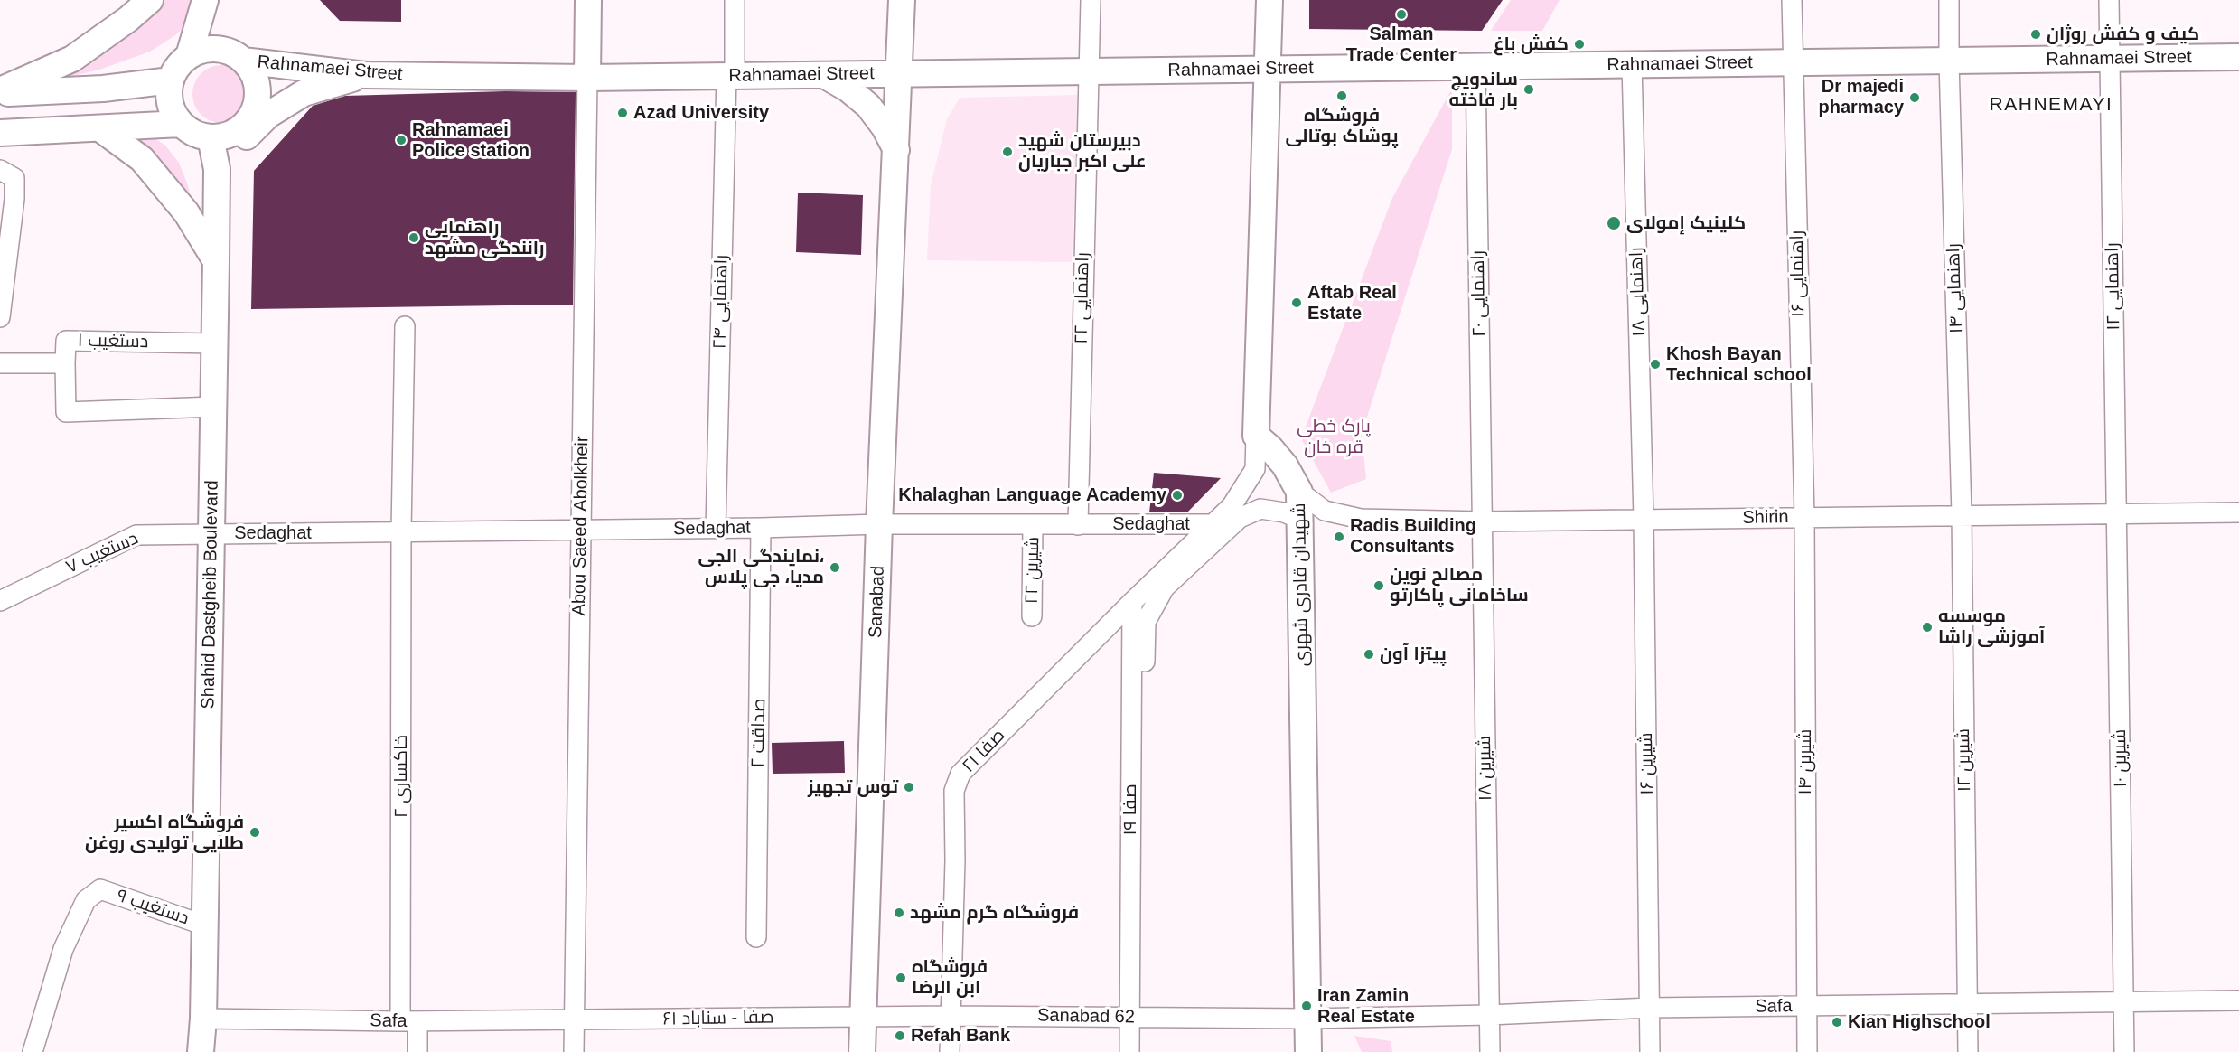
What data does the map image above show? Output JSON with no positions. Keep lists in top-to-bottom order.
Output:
{
  "streets": {
    "main road": [
      "Rahnamaei Street",
      "Abou Saeed Abolkheir",
      "شهیدان قادری شهری",
      "Shahid Dastgheib Boulevard",
      "Sanabad"
    ],
    "street": [
      "راهنمایی ۱۶",
      "راهنمایی ۱۲",
      "راهنمایی ۱۴",
      "راهنمایی ۱۸",
      "راهنمایی ۲۰",
      "راهنمایی ۲۲",
      "راهنمایی ۲۴",
      "دستغیب ۱",
      "Shirin",
      "Sedaghat",
      "دستغیب ۷",
      "شیرین ۲۲",
      "صداقت ۲",
      "صفا ۲۱",
      "شیرین ۱۰",
      "شیرین ۱۲",
      "شیرین ۱۴",
      "شیرین ۱۶",
      "شیرین ۱۸",
      "خاکساری ۲",
      "صفا ۱۹",
      "دستغیب ۹",
      "Safa",
      "Sanabad 62",
      "صفا - سناباد ۶۱"
    ]
  },
  "crossings": [
    ["Rahnamaei Street", "راهنمایی ۱۶"],
    ["Rahnamaei Street", "راهنمایی ۱۲"],
    ["Rahnamaei Street", "راهنمایی ۱۴"],
    ["Rahnamaei Street", "راهنمایی ۱۸"],
    ["Rahnamaei Street", "راهنمایی ۲۰"],
    ["Rahnamaei Street", "راهنمایی ۲۲"],
    ["Rahnamaei Street", "راهنمایی ۲۴"],
    ["Rahnamaei Street", "Abou Saeed Abolkheir"],
    ["Rahnamaei Street", "Shahid Dastgheib Boulevard"],
    ["Rahnamaei Street", "Sanabad"],
    ["راهنمایی ۱۶", "Shirin"],
    ["راهنمایی ۱۶", "شیرین ۱۴"],
    ["راهنمایی ۱۲", "Shirin"],
    ["راهنمایی ۱۲", "شیرین ۱۰"],
    ["راهنمایی ۱۴", "Shirin"],
    ["راهنمایی ۱۴", "شیرین ۱۲"],
    ["راهنمایی ۱۸", "Shirin"],
    ["راهنمایی ۱۸", "شیرین ۱۶"],
    ["راهنمایی ۲۰", "Shirin"],
    ["راهنمایی ۲۰", "شیرین ۱۸"],
    ["راهنمایی ۲۲", "Sedaghat"],
    ["راهنمایی ۲۴", "Sedaghat"],
    ["دستغیب ۱", "Shahid Dastgheib Boulevard"],
    ["Shirin", "شهیدان قادری شهری"],
    ["Shirin", "شیرین ۱۰"],
    ["Shirin", "شیرین ۱۲"],
    ["Shirin", "شیرین ۱۴"],
    ["Shirin", "شیرین ۱۶"],
    ["Shirin", "شیرین ۱۸"],
    ["Sedaghat", "Abou Saeed Abolkheir"],
    ["Sedaghat", "دستغیب ۷"],
    ["Sedaghat", "شیرین ۲۲"],
    ["Sedaghat", "Shahid Dastgheib Boulevard"],
    ["Sedaghat", "Sanabad"],
    ["Sedaghat", "صداقت ۲"],
    ["Sedaghat", "صفا ۲۱"],
    ["Sedaghat", "خاکساری ۲"],
    ["Abou Saeed Abolkheir", "Safa"],
    ["Abou Saeed Abolkheir", "صفا - سناباد ۶۱"],
    ["دستغیب ۷", "Shahid Dastgheib Boulevard"],
    ["شهیدان قادری شهری", "صفا ۲۱"],
    ["شهیدان قادری شهری", "Safa"],
    ["شهیدان قادری شهری", "Sanabad 62"],
    ["Shahid Dastgheib Boulevard", "دستغیب ۹"],
    ["Shahid Dastgheib Boulevard", "Safa"],
    ["Sanabad", "Sanabad 62"],
    ["Sanabad", "صفا - سناباد ۶۱"],
    ["صفا ۲۱", "صفا ۱۹"],
    ["صفا ۲۱", "Sanabad 62"],
    ["شیرین ۱۰", "Safa"],
    ["شیرین ۱۲", "Safa"],
    ["شیرین ۱۴", "Safa"],
    ["شیرین ۱۶", "Safa"],
    ["شیرین ۱۸", "Safa"],
    ["خاکساری ۲", "Safa"],
    ["صفا ۱۹", "Sanabad 62"],
    ["Safa", "Sanabad 62"],
    ["Safa", "صفا - سناباد ۶۱"],
    ["Sanabad 62", "صفا - سناباد ۶۱"]
  ],
  "districts": ["RAHNEMAYI"],
  "parks": ["پارک خطی قره خان"],
  "places": [
    "Salman Trade Center",
    "کیف و کفش روژان",
    "کفش باغ",
    "ساندویچ بار فاخته",
    "فروشگاه پوشاک بوتالی",
    "Dr majedi pharmacy",
    "Azad University",
    "Rahnamaei Police station",
    "دبیرستان شهید علی اکبر جباریان",
    "کلینیک إمولای",
    "راهنمایی رانندگی مشهد",
    "Aftab Real Estate",
    "Khosh Bayan Technical school",
    "Khalaghan Language Academy",
    "Radis Building Consultants",
    "نمایندگی الجی، مدیا، جی پلاس",
    "مصالح نوین ساخامانی پاکارتو",
    "موسسه آموزشی راشا",
    "پیتزا آون",
    "توس تجهیز",
    "فروشگاه اکسیر طلایی تولیدی روغن",
    "فروشگاه گرم مشهد",
    "فروشگاه ابن الرضا",
    "Iran Zamin Real Estate",
    "Kian Highschool",
    "Refah Bank"
  ]
}
